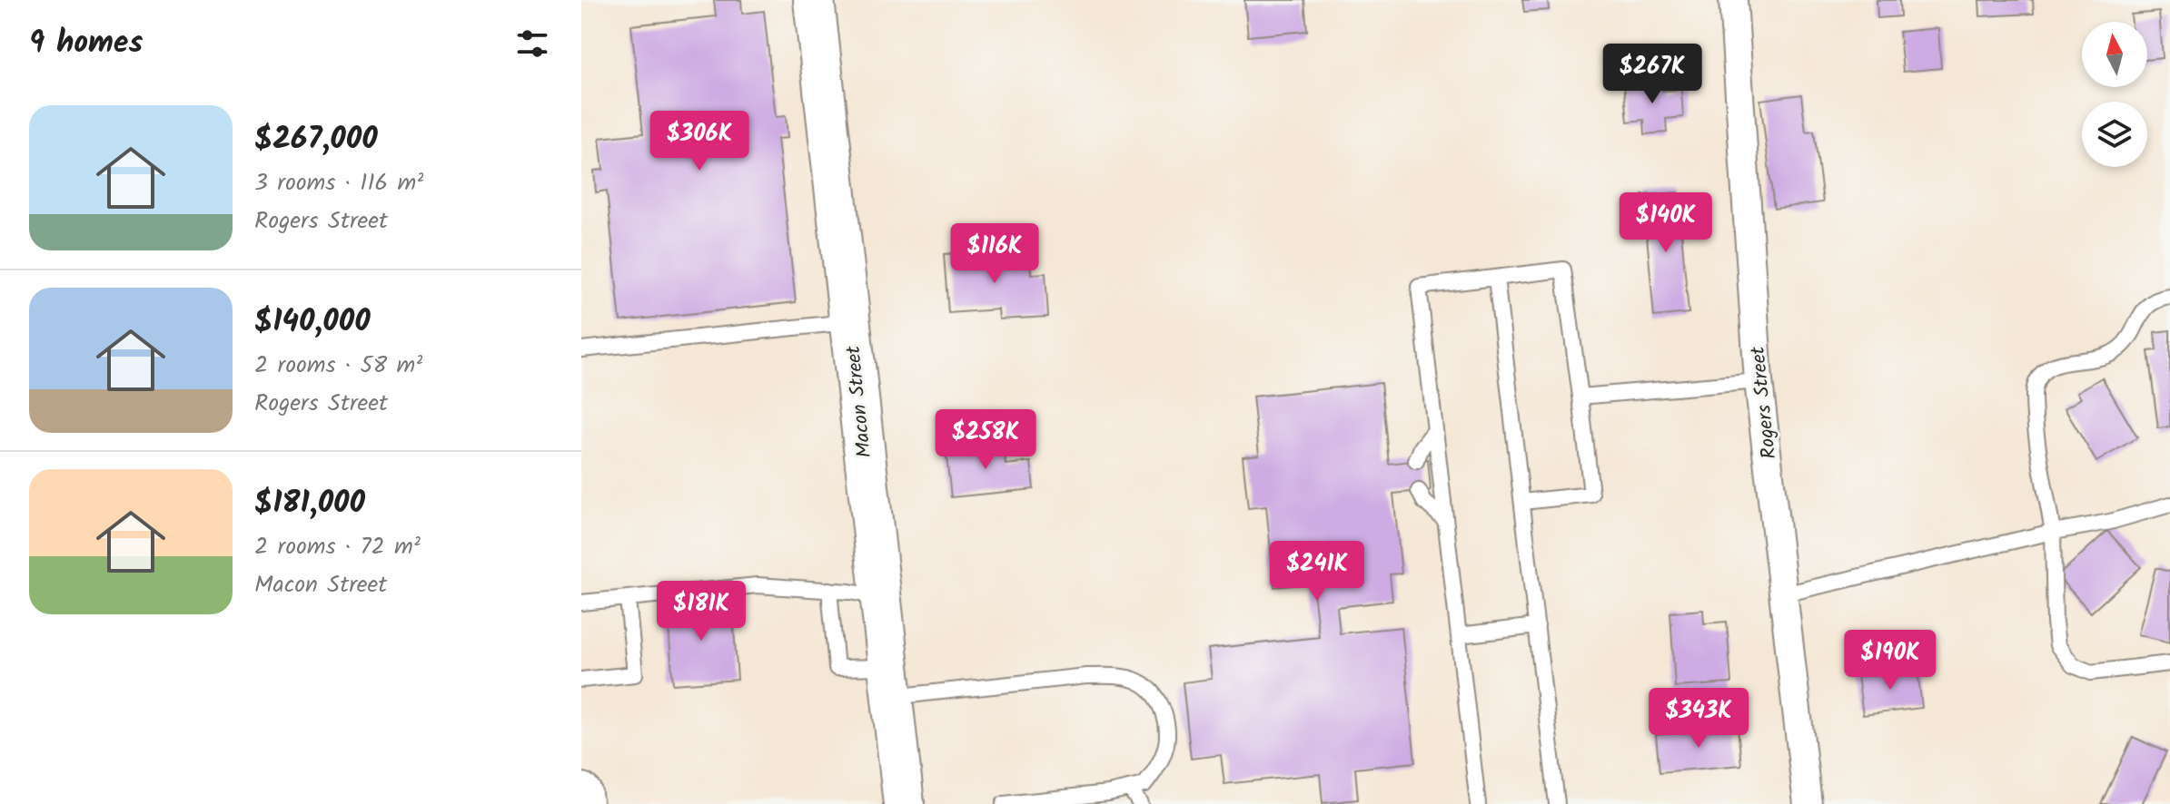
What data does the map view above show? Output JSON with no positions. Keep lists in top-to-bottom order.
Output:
{
  "streets": {
    "main road": ["Macon Street"],
    "street": ["Rogers Street"]
  },
  "north": "top",
  "page": {
    "heading": "9 homes",
    "price": [
      "$267K",
      "$306K",
      "$140K",
      "$116K",
      "$258K",
      "$241K",
      "$181K",
      "$190K",
      "$343K"
    ],
    "list": [
      {
        "name": "$267,000",
        "note": "3 rooms · 116 m² · Rogers Street"
      },
      {
        "name": "$140,000",
        "note": "2 rooms · 58 m² · Rogers Street"
      },
      {
        "name": "$181,000",
        "note": "2 rooms · 72 m² · Macon Street"
      }
    ]
  }
}
